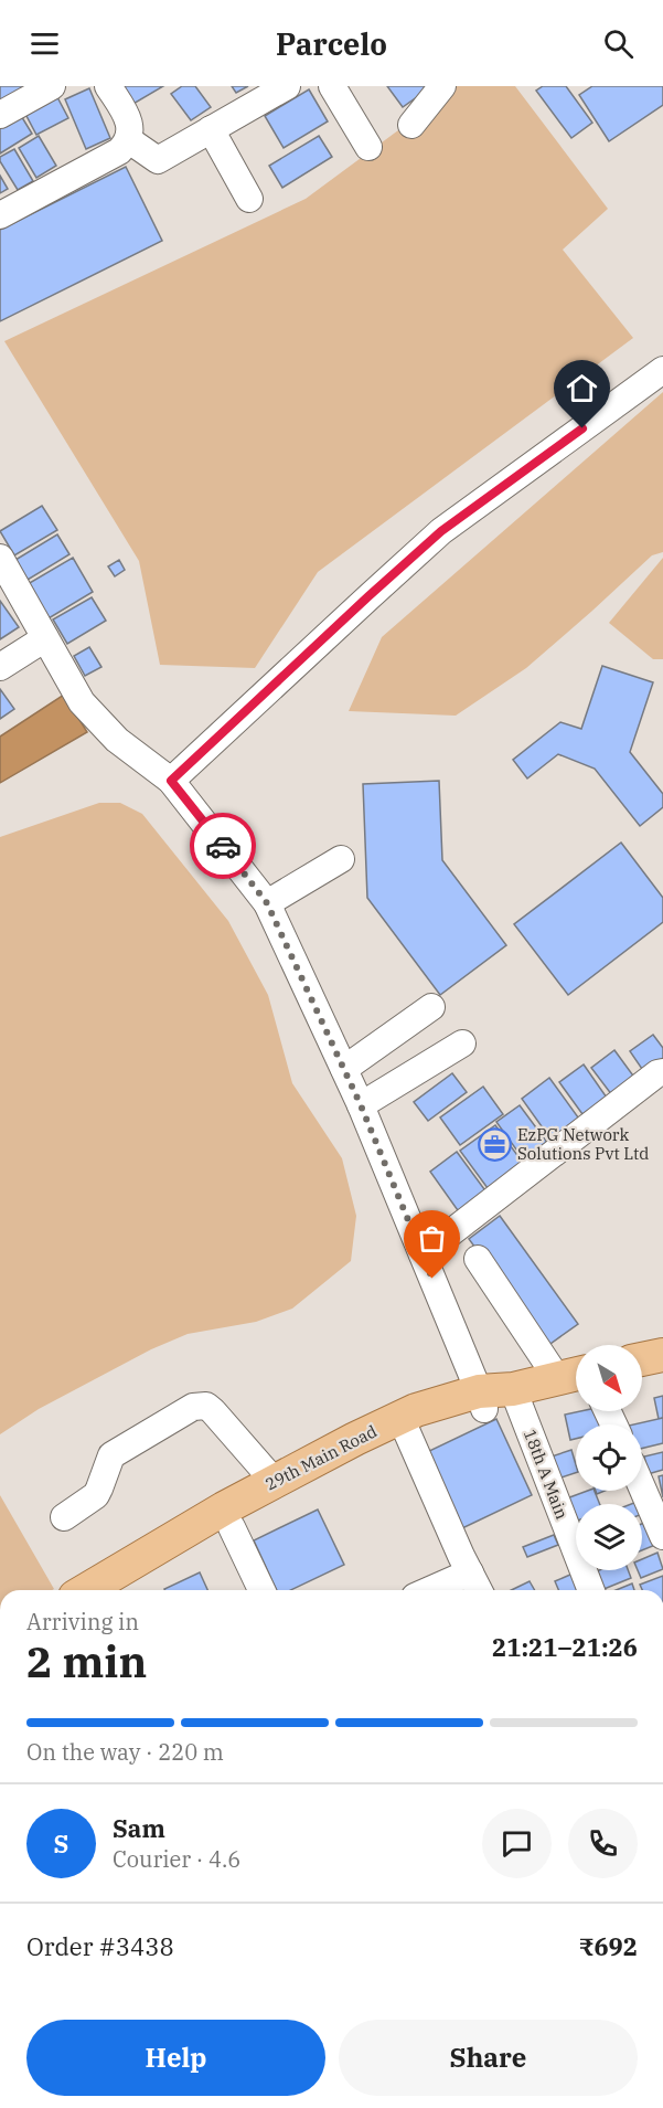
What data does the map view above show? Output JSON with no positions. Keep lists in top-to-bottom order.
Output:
{
  "streets": {
    "main road": ["29th Main Road"],
    "street": ["18th A Main"]
  },
  "crossings": [
    ["29th Main Road", "18th A Main"]
  ],
  "places": {
    "office": ["EzPG Network Solutions Pvt Ltd"]
  },
  "north": "bottom right",
  "page": {
    "header": "Parcelo",
    "heading": ["2 min", "Arriving in", "21:21–21:26"],
    "panel": [
      "Sam",
      "Courier · 4.6",
      "Order #3438",
      "₹692"
    ],
    "bar": "On the way · 220 m",
    "round": "S",
    "buttons": ["Help", "Share"]
  }
}
